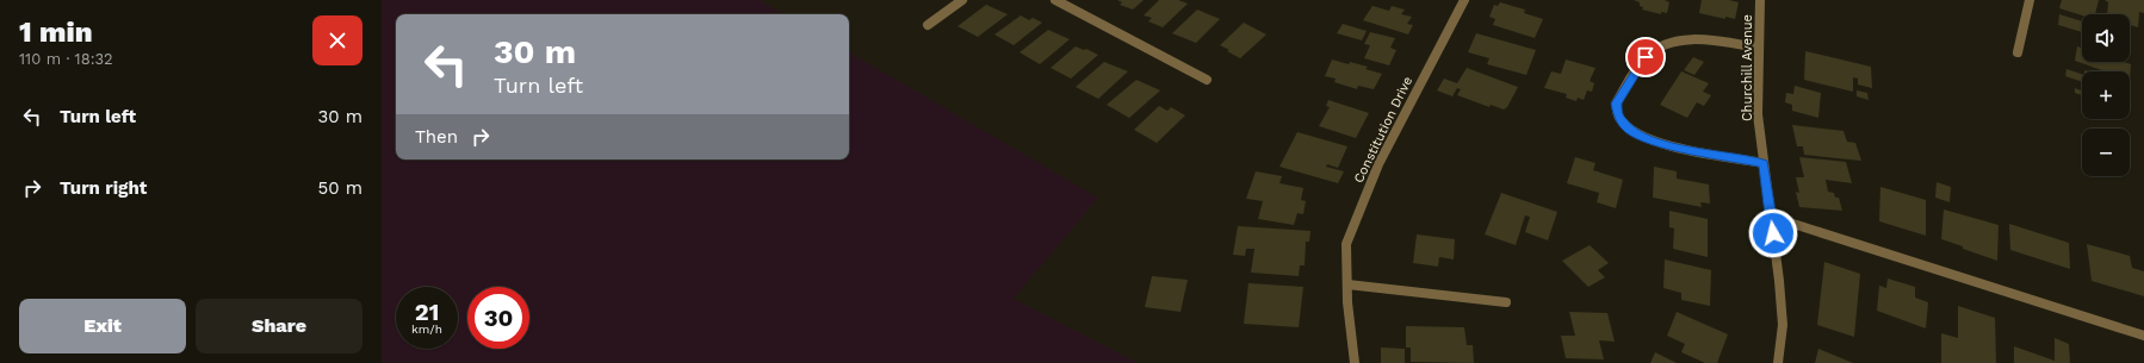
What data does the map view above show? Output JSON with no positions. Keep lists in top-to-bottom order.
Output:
{
  "streets": {
    "street": ["Churchill Avenue", "Constitution Drive"]
  },
  "page": {
    "heading": ["1 min", "110 m · 18:32"],
    "map_buttons": ["+", "−"],
    "turn": ["30 m", "Turn left"],
    "list": [
      {
        "name": "Turn left",
        "value": "30 m"
      },
      {
        "name": "Turn right",
        "value": "50 m"
      }
    ],
    "then": "Then",
    "speed": "21 km/h",
    "limit": "30",
    "buttons": ["Exit", "Share"]
  }
}
